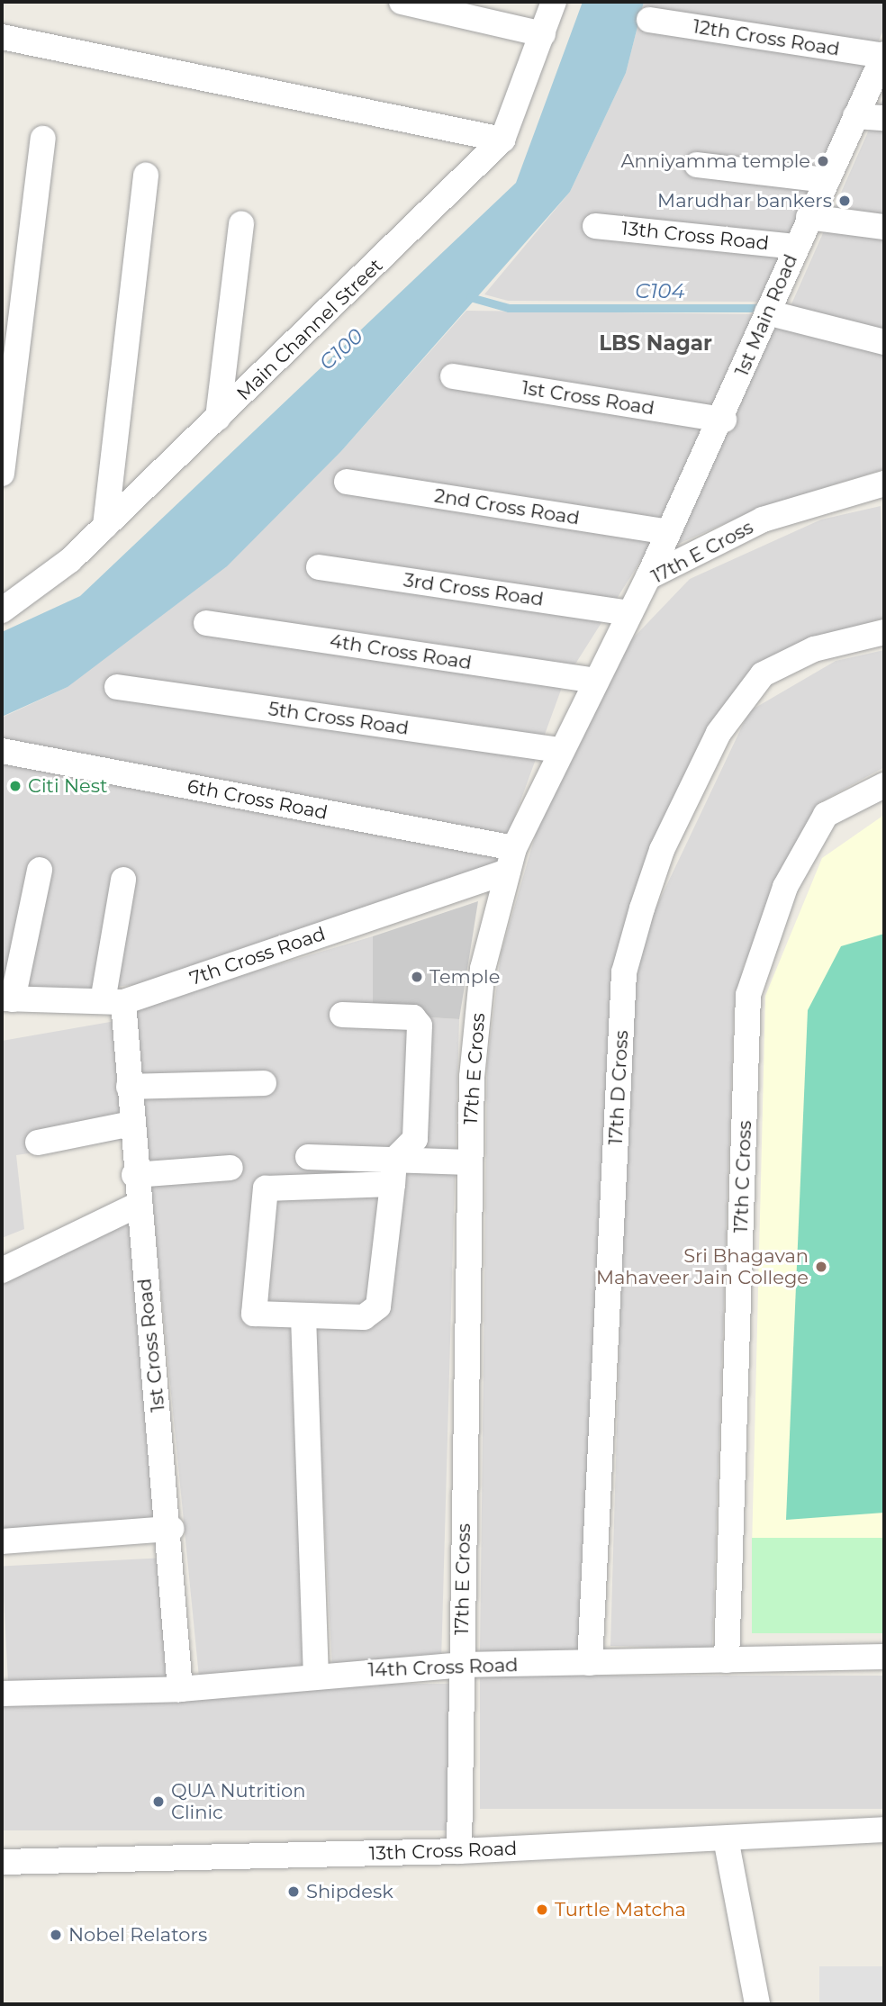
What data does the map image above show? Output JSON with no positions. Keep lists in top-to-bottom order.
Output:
{
  "streets": {
    "street": [
      "12th Cross Road",
      "13th Cross Road",
      "1st Main Road",
      "Main Channel Street",
      "1st Cross Road",
      "2nd Cross Road",
      "17th E Cross",
      "3rd Cross Road",
      "4th Cross Road",
      "5th Cross Road",
      "6th Cross Road",
      "7th Cross Road",
      "17th D Cross",
      "17th C Cross",
      "14th Cross Road"
    ]
  },
  "crossings": [
    ["12th Cross Road", "1st Main Road"],
    ["13th Cross Road", "1st Main Road"],
    ["13th Cross Road", "17th E Cross"],
    ["1st Main Road", "1st Cross Road"],
    ["1st Main Road", "2nd Cross Road"],
    ["1st Main Road", "17th E Cross"],
    ["1st Cross Road", "7th Cross Road"],
    ["1st Cross Road", "14th Cross Road"],
    ["17th E Cross", "3rd Cross Road"],
    ["17th E Cross", "4th Cross Road"],
    ["17th E Cross", "5th Cross Road"],
    ["17th E Cross", "6th Cross Road"],
    ["17th E Cross", "7th Cross Road"],
    ["17th E Cross", "14th Cross Road"],
    ["6th Cross Road", "7th Cross Road"],
    ["17th D Cross", "14th Cross Road"],
    ["17th C Cross", "14th Cross Road"]
  ],
  "districts": ["LBS Nagar"],
  "water": ["C104", "C100"],
  "places": [
    "Anniyamma temple",
    "Marudhar bankers",
    "Citi Nest",
    "Temple",
    "Sri Bhagavan Mahaveer Jain College",
    "QUA Nutrition Clinic",
    "Shipdesk",
    "Turtle Matcha",
    "Nobel Relators"
  ]
}
